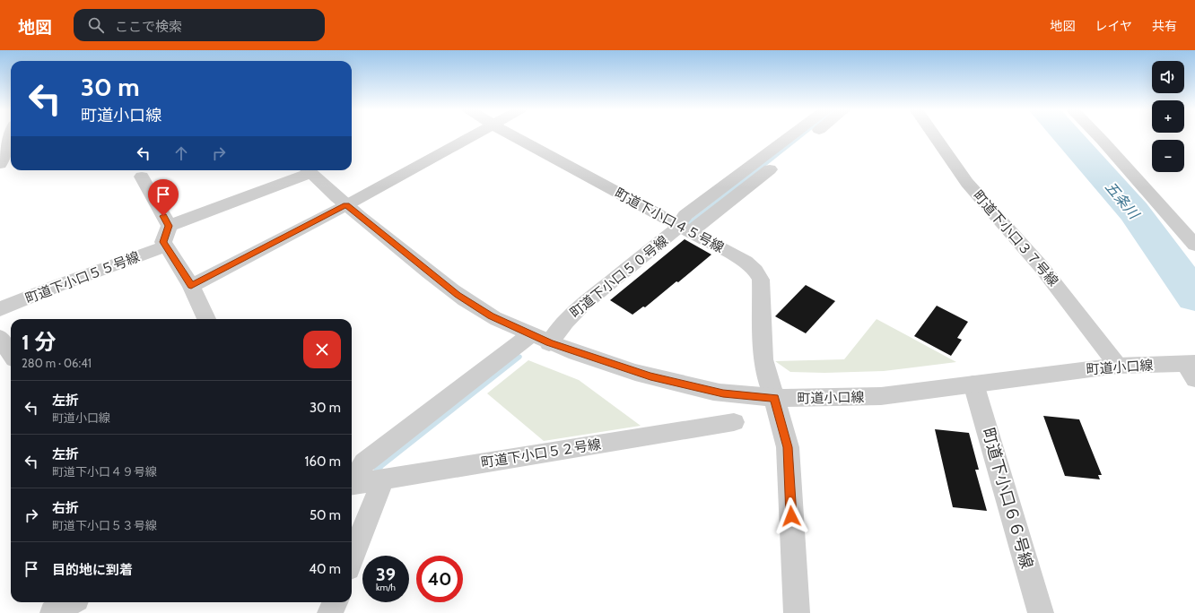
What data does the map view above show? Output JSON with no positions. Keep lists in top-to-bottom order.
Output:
{
  "streets": {
    "street": [
      "町道下小口４５号線",
      "町道下小口３７号線",
      "町道下小口５０号線",
      "町道下小口５５号線",
      "町道小口線",
      "町道下小口５２号線",
      "町道下小口６６号線"
    ]
  },
  "crossings": [
    ["町道下小口４５号線", "町道下小口５０号線"],
    ["町道下小口４５号線", "町道小口線"],
    ["町道下小口３７号線", "町道小口線"],
    ["町道下小口５０号線", "町道小口線"],
    ["町道下小口５０号線", "町道下小口５２号線"],
    ["町道小口線", "町道下小口６６号線"]
  ],
  "water": ["五条川"],
  "page": {
    "header": "地図",
    "search": "ここで検索",
    "nav": ["地図", "レイヤ", "共有"],
    "map_buttons": ["+", "−"],
    "turn": ["30 m", "町道小口線"],
    "heading": ["1 分", "280 m · 06:41"],
    "list": [
      {
        "name": "左折",
        "note": "町道小口線",
        "value": "30 m"
      },
      {
        "name": "左折",
        "note": "町道下小口４９号線",
        "value": "160 m"
      },
      {
        "name": "右折",
        "note": "町道下小口５３号線",
        "value": "50 m"
      },
      {
        "name": "目的地に到着",
        "value": "40 m"
      }
    ],
    "speed": "39 km/h",
    "limit": "40"
  }
}
